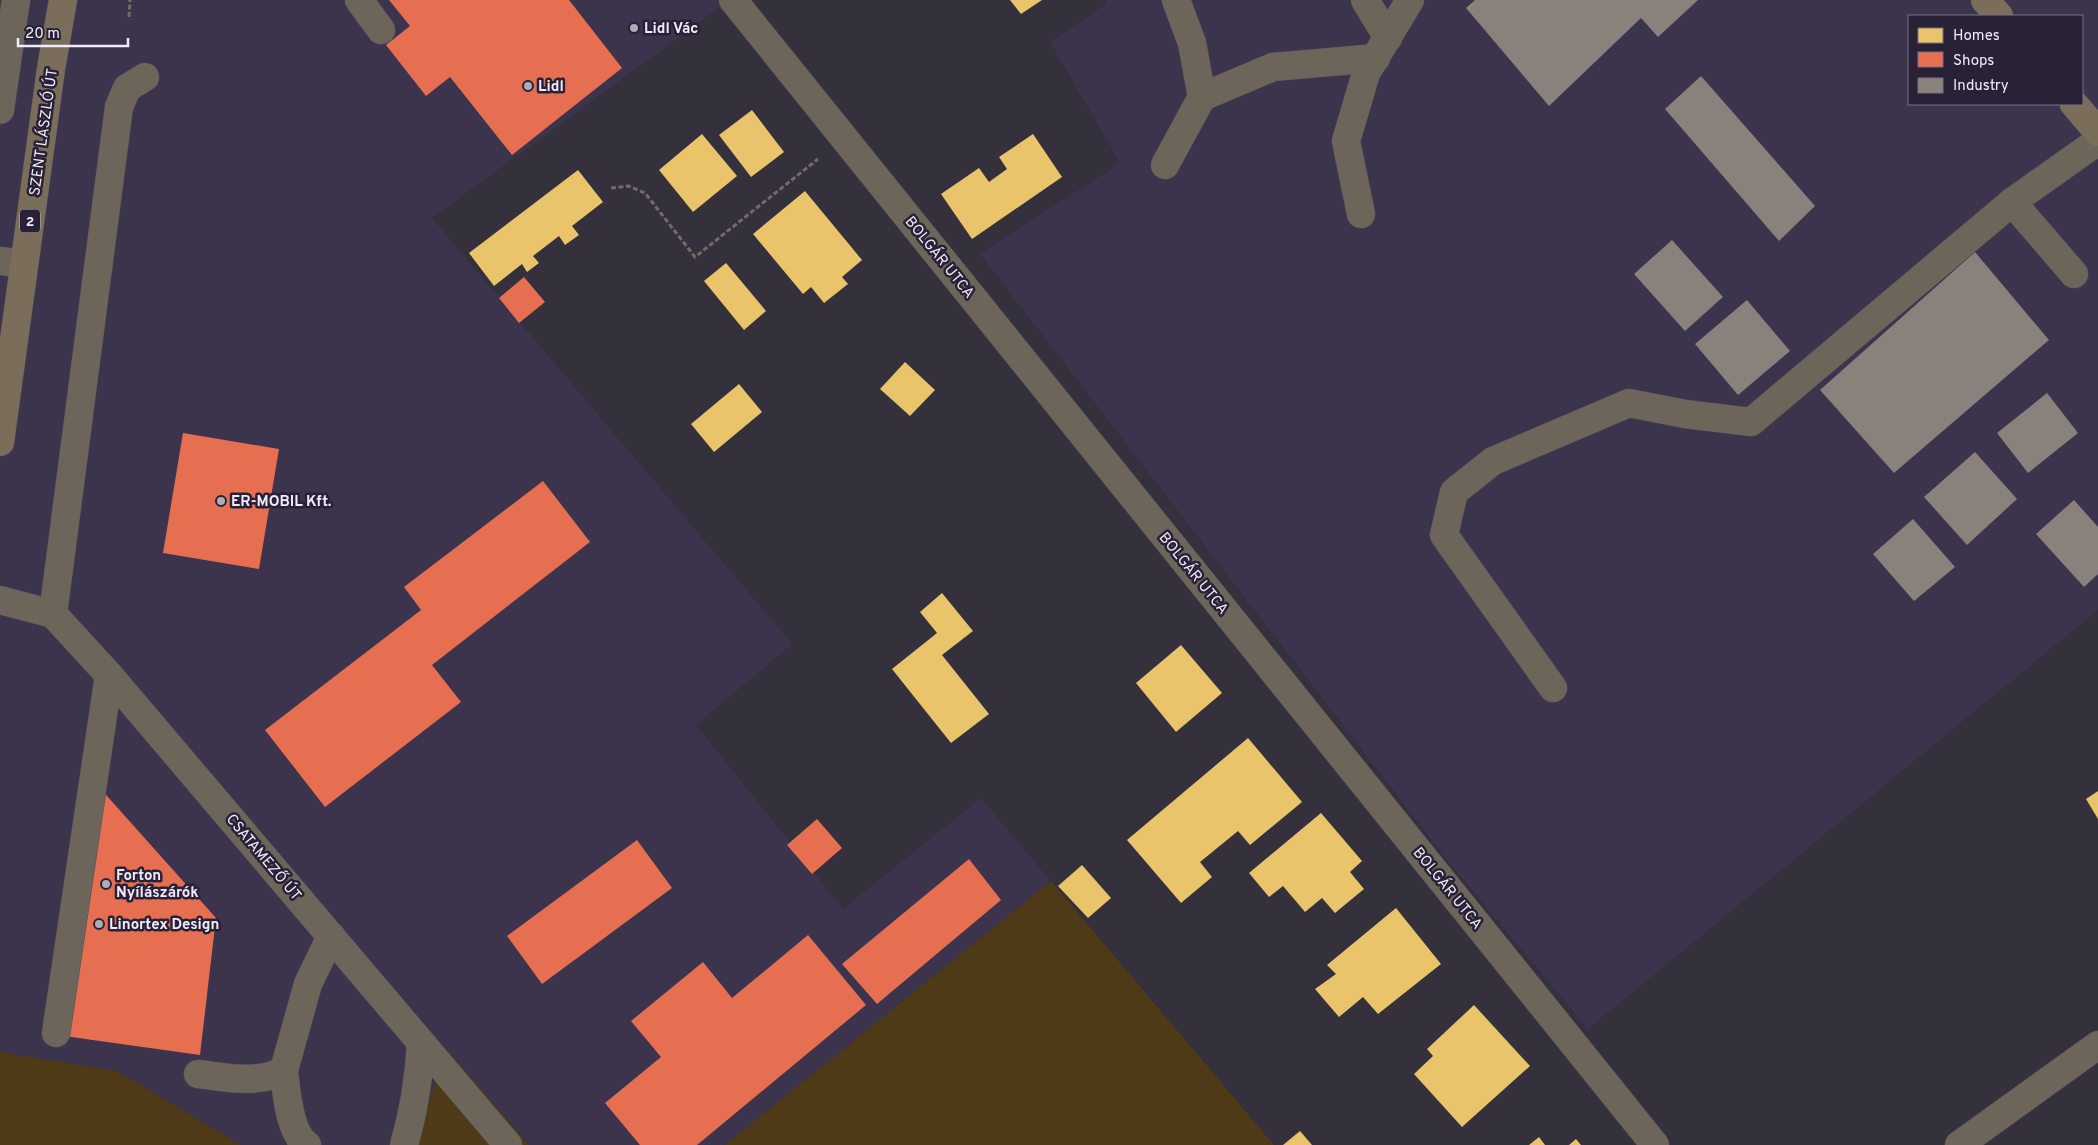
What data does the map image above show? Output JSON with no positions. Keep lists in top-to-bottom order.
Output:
{
  "streets": {
    "main road": ["SZENT LÁSZLÓ ÚT", "2"],
    "street": ["BOLGÁR UTCA", "CSATAMEZŐ ÚT"]
  },
  "places": [
    "Lidl Vác",
    "Lidl",
    "ER-MOBIL Kft.",
    "Forton Nyílászárók",
    "Linortex Design"
  ],
  "legend": ["Homes", "Shops", "Industry"],
  "scale_bar": "20 m"
}
